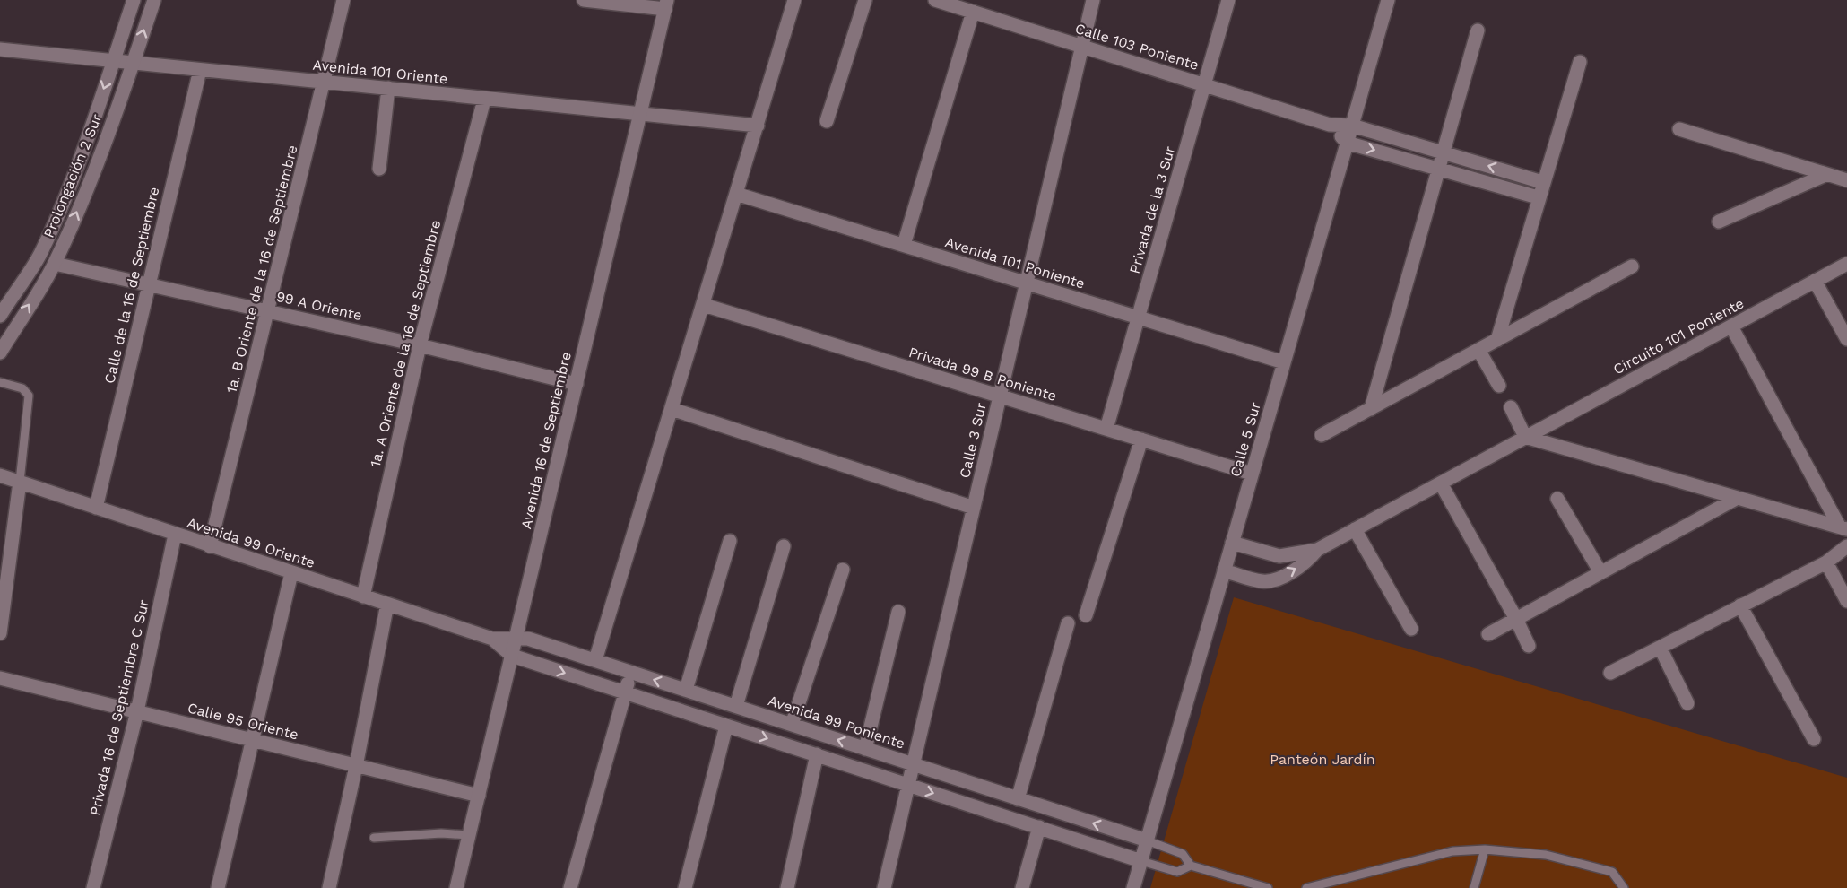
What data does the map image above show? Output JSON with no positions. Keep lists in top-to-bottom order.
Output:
{
  "streets": {
    "street": [
      "Calle 103 Poniente",
      "Avenida 101 Oriente",
      "Prolongación 2 Sur",
      "Privada de la 3 Sur",
      "Avenida 101 Poniente",
      "1a. B Oriente de la 16 de Septiembre",
      "Calle de la 16 de Septiembre",
      "99 A Oriente",
      "Circuito 101 Poniente",
      "1a. A Oriente de la 16 de Septiembre",
      "Privada 99 B Poniente",
      "Calle 5 Sur",
      "Avenida 16 de Septiembre",
      "Calle 3 Sur",
      "Avenida 99 Oriente",
      "Privada 16 de Septiembre C Sur",
      "Calle 95 Oriente",
      "Avenida 99 Poniente"
    ]
  },
  "crossings": [
    ["Calle 103 Poniente", "Privada de la 3 Sur"],
    ["Calle 103 Poniente", "Calle 5 Sur"],
    ["Calle 103 Poniente", "Calle 3 Sur"],
    ["Avenida 101 Oriente", "Prolongación 2 Sur"],
    ["Avenida 101 Oriente", "1a. B Oriente de la 16 de Septiembre"],
    ["Avenida 101 Oriente", "Calle de la 16 de Septiembre"],
    ["Avenida 101 Oriente", "1a. A Oriente de la 16 de Septiembre"],
    ["Avenida 101 Oriente", "Avenida 16 de Septiembre"],
    ["Prolongación 2 Sur", "99 A Oriente"],
    ["Privada de la 3 Sur", "Avenida 101 Poniente"],
    ["Privada de la 3 Sur", "Privada 99 B Poniente"],
    ["Avenida 101 Poniente", "Calle 5 Sur"],
    ["Avenida 101 Poniente", "Calle 3 Sur"],
    ["1a. B Oriente de la 16 de Septiembre", "99 A Oriente"],
    ["1a. B Oriente de la 16 de Septiembre", "Avenida 99 Oriente"],
    ["Calle de la 16 de Septiembre", "99 A Oriente"],
    ["Calle de la 16 de Septiembre", "Avenida 99 Oriente"],
    ["99 A Oriente", "1a. A Oriente de la 16 de Septiembre"],
    ["99 A Oriente", "Avenida 16 de Septiembre"],
    ["Circuito 101 Poniente", "Calle 5 Sur"],
    ["1a. A Oriente de la 16 de Septiembre", "Avenida 99 Oriente"],
    ["Privada 99 B Poniente", "Calle 5 Sur"],
    ["Privada 99 B Poniente", "Calle 3 Sur"],
    ["Calle 5 Sur", "Avenida 99 Poniente"],
    ["Avenida 16 de Septiembre", "Avenida 99 Oriente"],
    ["Avenida 16 de Septiembre", "Calle 95 Oriente"],
    ["Avenida 16 de Septiembre", "Avenida 99 Poniente"],
    ["Calle 3 Sur", "Avenida 99 Poniente"],
    ["Avenida 99 Oriente", "Privada 16 de Septiembre C Sur"],
    ["Avenida 99 Oriente", "Avenida 99 Poniente"],
    ["Privada 16 de Septiembre C Sur", "Calle 95 Oriente"]
  ],
  "parks": ["Panteón Jardín"]
}
